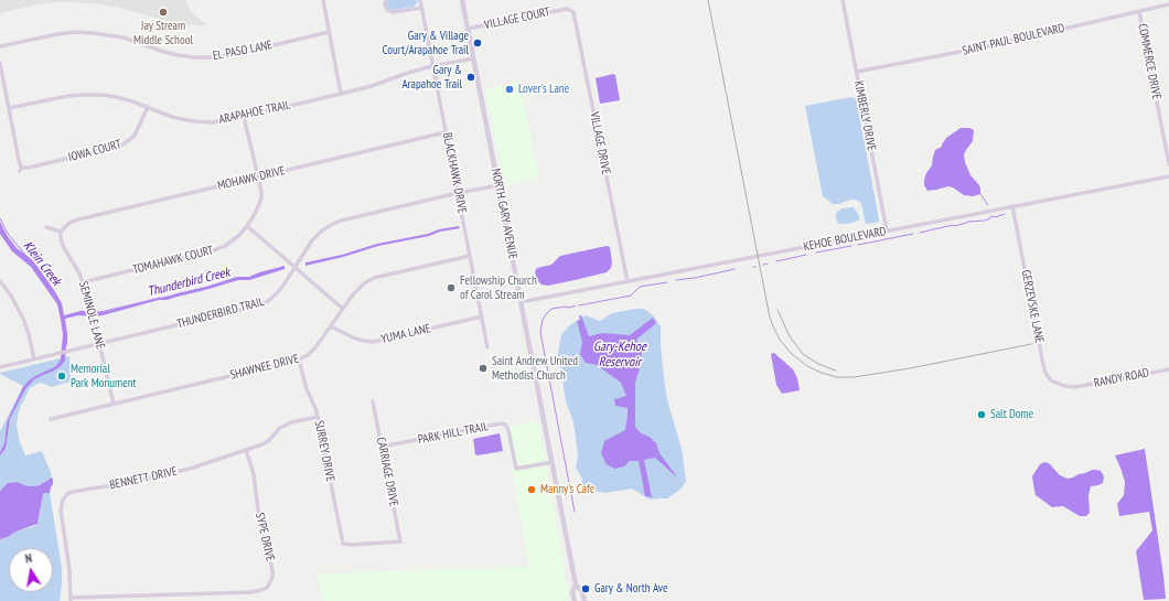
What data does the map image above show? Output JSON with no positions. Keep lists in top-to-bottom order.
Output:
{
  "streets": {
    "street": [
      "VILLAGE COURT",
      "SAINT PAUL BOULEVARD",
      "EL PASO LANE",
      "COMMERCE DRIVE",
      "ARAPAHOE TRAIL",
      "KIMBERLY DRIVE",
      "VILLAGE DRIVE",
      "IOWA COURT",
      "BLACKHAWK DRIVE",
      "MOHAWK DRIVE",
      "NORTH GARY AVENUE",
      "KEHOE BOULEVARD",
      "TOMAHAWK COURT",
      "GERZEVSKE LANE",
      "THUNDERBIRD TRAIL",
      "SEMINOLE LANE",
      "YUMA LANE",
      "SHAWNEE DRIVE",
      "RANDY ROAD",
      "PARK HILL TRAIL",
      "SURREY DRIVE",
      "CARRIAGE DRIVE",
      "BENNETT DRIVE",
      "SYPE DRIVE"
    ]
  },
  "crossings": [
    ["VILLAGE COURT", "VILLAGE DRIVE"],
    ["VILLAGE COURT", "NORTH GARY AVENUE"],
    ["SAINT PAUL BOULEVARD", "COMMERCE DRIVE"],
    ["SAINT PAUL BOULEVARD", "KIMBERLY DRIVE"],
    ["ARAPAHOE TRAIL", "IOWA COURT"],
    ["ARAPAHOE TRAIL", "BLACKHAWK DRIVE"],
    ["ARAPAHOE TRAIL", "NORTH GARY AVENUE"],
    ["ARAPAHOE TRAIL", "TOMAHAWK COURT"],
    ["KIMBERLY DRIVE", "KEHOE BOULEVARD"],
    ["VILLAGE DRIVE", "KEHOE BOULEVARD"],
    ["BLACKHAWK DRIVE", "MOHAWK DRIVE"],
    ["BLACKHAWK DRIVE", "THUNDERBIRD TRAIL"],
    ["BLACKHAWK DRIVE", "YUMA LANE"],
    ["BLACKHAWK DRIVE", "SHAWNEE DRIVE"],
    ["MOHAWK DRIVE", "TOMAHAWK COURT"],
    ["MOHAWK DRIVE", "SEMINOLE LANE"],
    ["NORTH GARY AVENUE", "KEHOE BOULEVARD"],
    ["NORTH GARY AVENUE", "THUNDERBIRD TRAIL"],
    ["NORTH GARY AVENUE", "PARK HILL TRAIL"],
    ["KEHOE BOULEVARD", "GERZEVSKE LANE"],
    ["TOMAHAWK COURT", "SEMINOLE LANE"],
    ["GERZEVSKE LANE", "RANDY ROAD"],
    ["THUNDERBIRD TRAIL", "SEMINOLE LANE"],
    ["SEMINOLE LANE", "SHAWNEE DRIVE"],
    ["YUMA LANE", "SHAWNEE DRIVE"],
    ["SHAWNEE DRIVE", "SURREY DRIVE"],
    ["PARK HILL TRAIL", "CARRIAGE DRIVE"],
    ["SURREY DRIVE", "CARRIAGE DRIVE"],
    ["SURREY DRIVE", "BENNETT DRIVE"],
    ["BENNETT DRIVE", "SYPE DRIVE"]
  ],
  "water": ["Klein Creek", "Thunderbird Creek", "Gary-Kehoe Reservoir"],
  "places": [
    "Jay Stream Middle School",
    "Gary & Village Court/Arapahoe Trail",
    "Gary & Arapahoe Trail",
    "Lover's Lane",
    "Fellowship Church of Carol Stream",
    "Saint Andrew United Methodist Church",
    "Memorial Park Monument",
    "Salt Dome",
    "Manny's Cafe",
    "Gary & North Ave"
  ],
  "north": "top"
}
